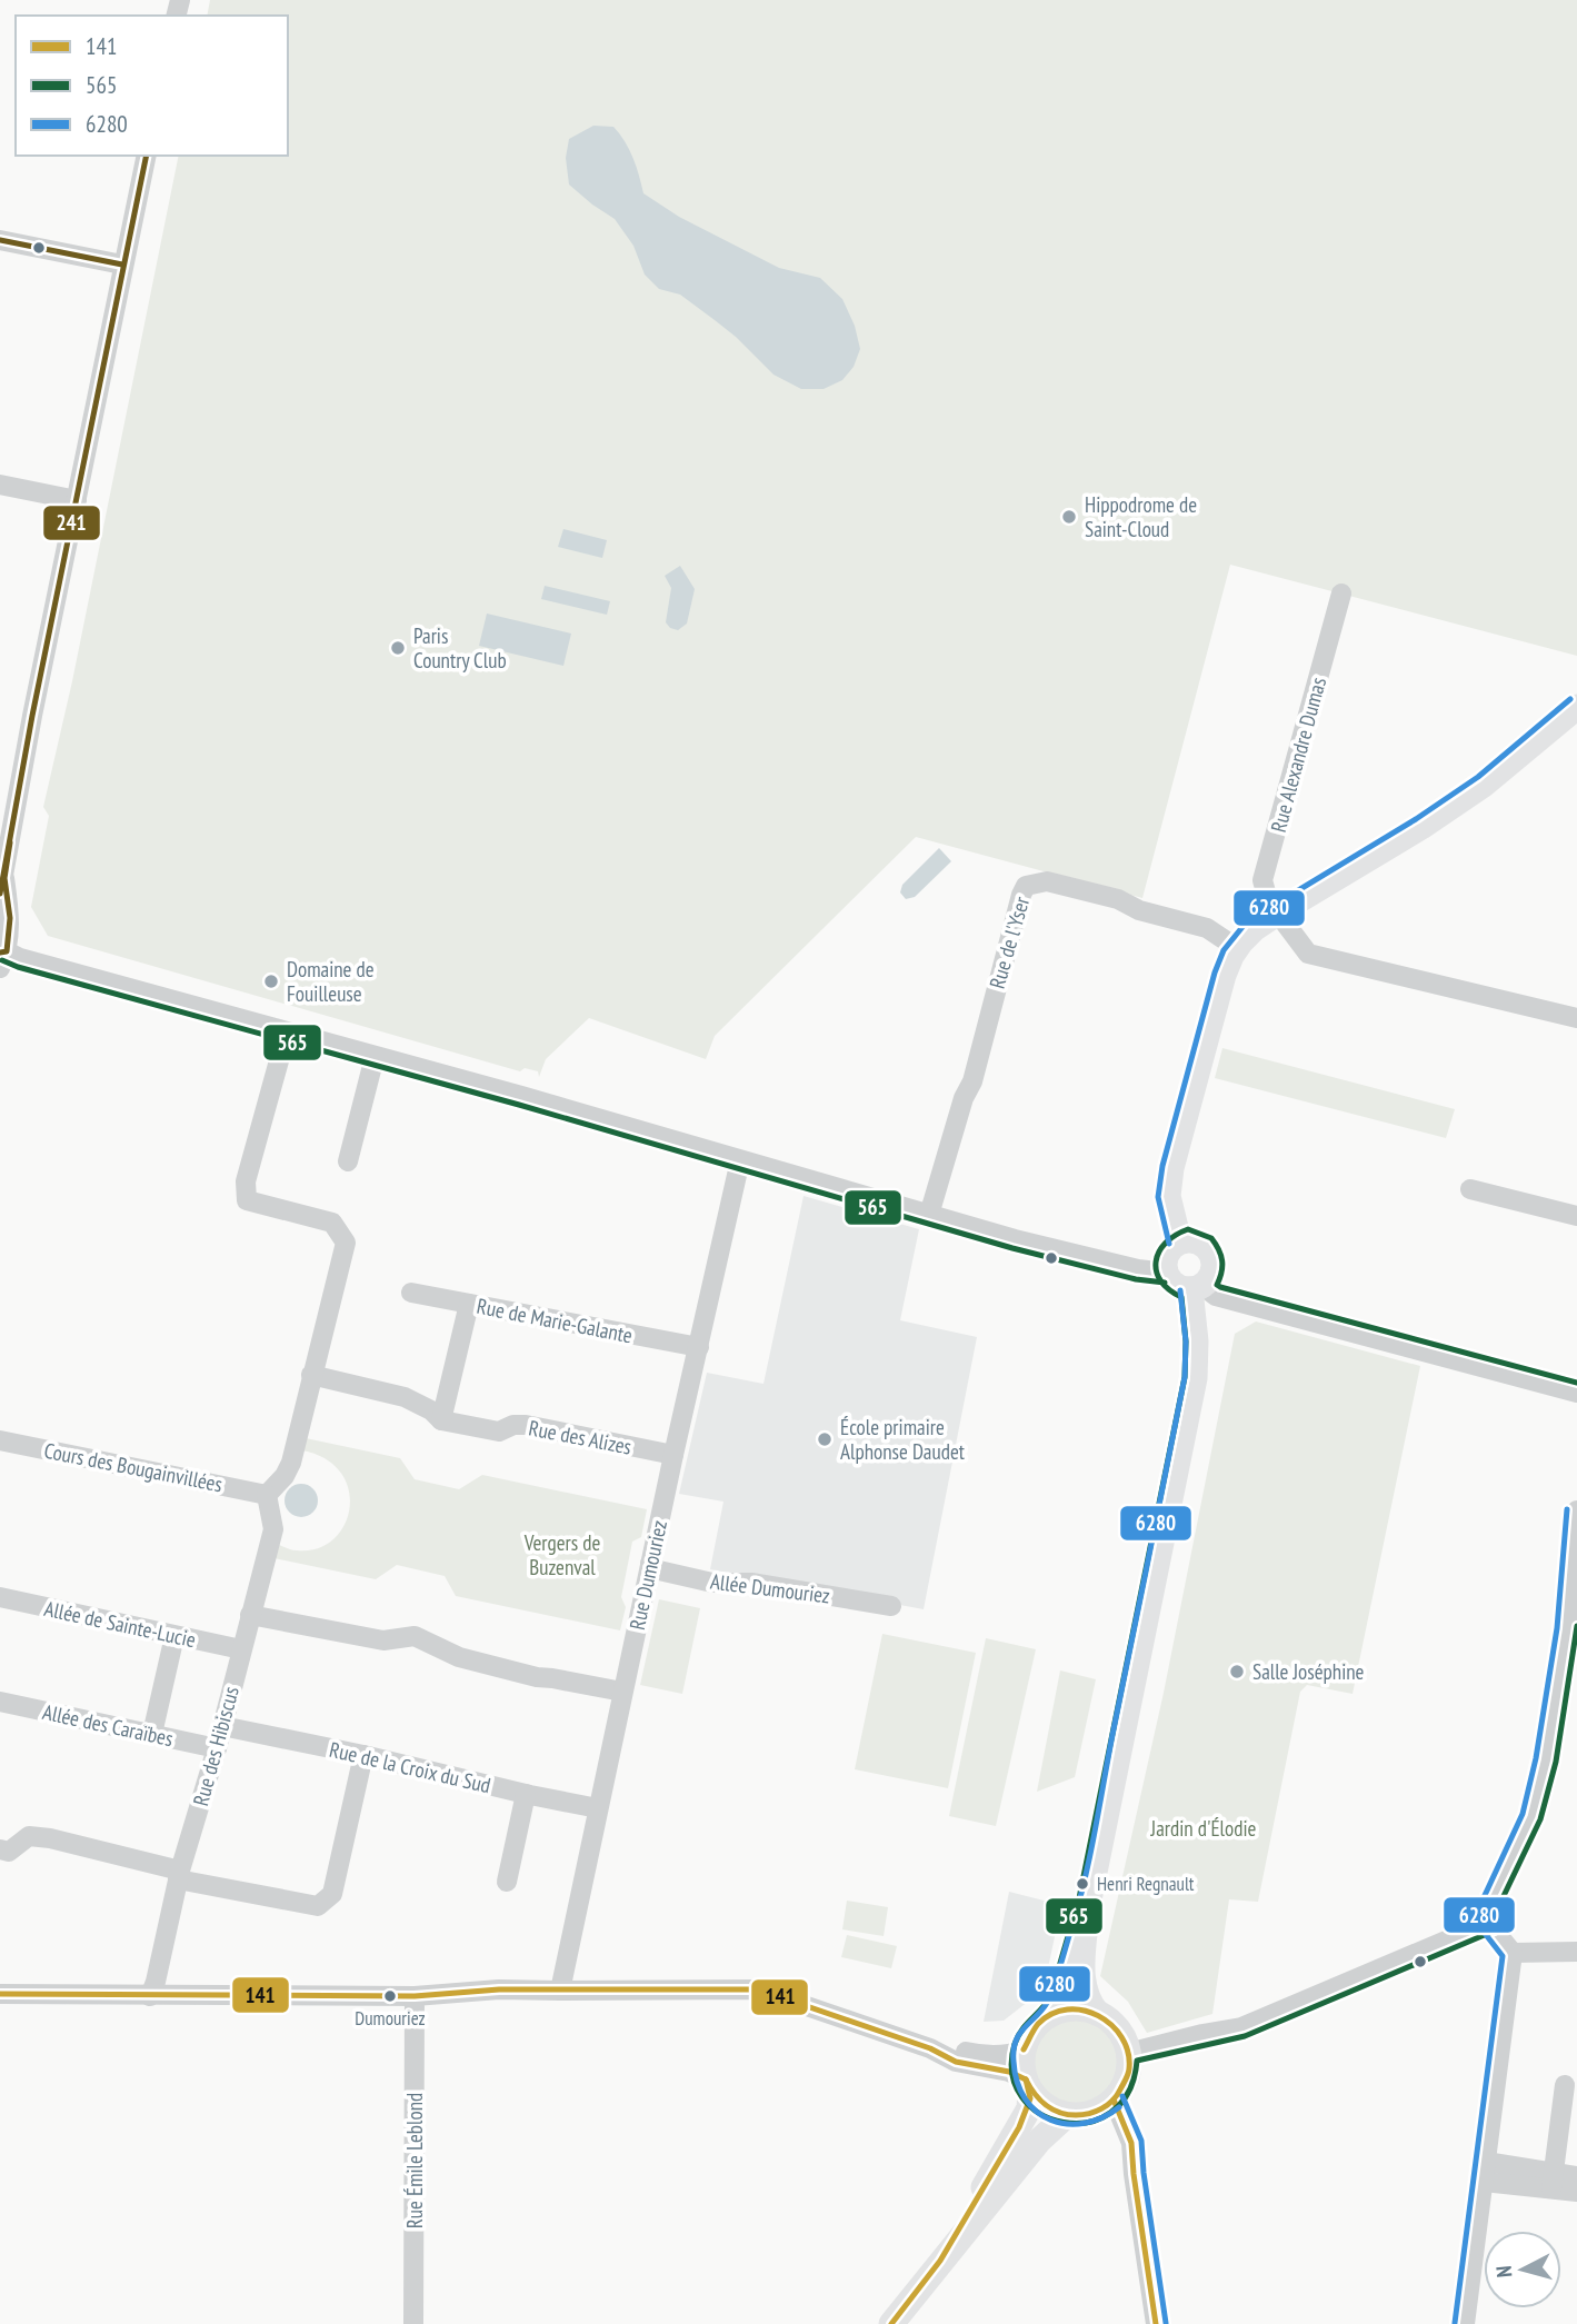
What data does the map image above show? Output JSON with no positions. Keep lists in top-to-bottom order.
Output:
{
  "streets": {
    "street": [
      "Rue Alexandre Dumas",
      "Rue de l'Yser",
      "Rue de Marie-Galante",
      "Rue des Alizes",
      "Cours des Bougainvillées",
      "Rue Dumouriez",
      "Allée Dumouriez",
      "Allée de Sainte-Lucie",
      "Allée des Caraïbes",
      "Rue des Hibiscus",
      "Rue de la Croix du Sud",
      "Rue Émile Leblond"
    ]
  },
  "crossings": [
    ["Rue de Marie-Galante", "Rue Dumouriez"],
    ["Rue des Alizes", "Rue Dumouriez"],
    ["Cours des Bougainvillées", "Rue des Hibiscus"],
    ["Rue Dumouriez", "Allée Dumouriez"],
    ["Rue Dumouriez", "Rue de la Croix du Sud"],
    ["Allée de Sainte-Lucie", "Rue des Hibiscus"],
    ["Allée des Caraïbes", "Rue des Hibiscus"],
    ["Rue des Hibiscus", "Rue de la Croix du Sud"]
  ],
  "parks": ["Vergers de Buzenval", "Jardin d'Élodie"],
  "places": [
    "Hippodrome de Saint-Cloud",
    "Paris Country Club",
    "Domaine de Fouilleuse",
    "École primaire Alphonse Daudet",
    "Salle Joséphine",
    "Henri Regnault",
    "Dumouriez"
  ],
  "lines": [
    "transit line 241",
    "transit line 6280",
    "transit line 565",
    "transit line 141"
  ],
  "legend": ["141", "565", "6280"],
  "north": "left"
}
